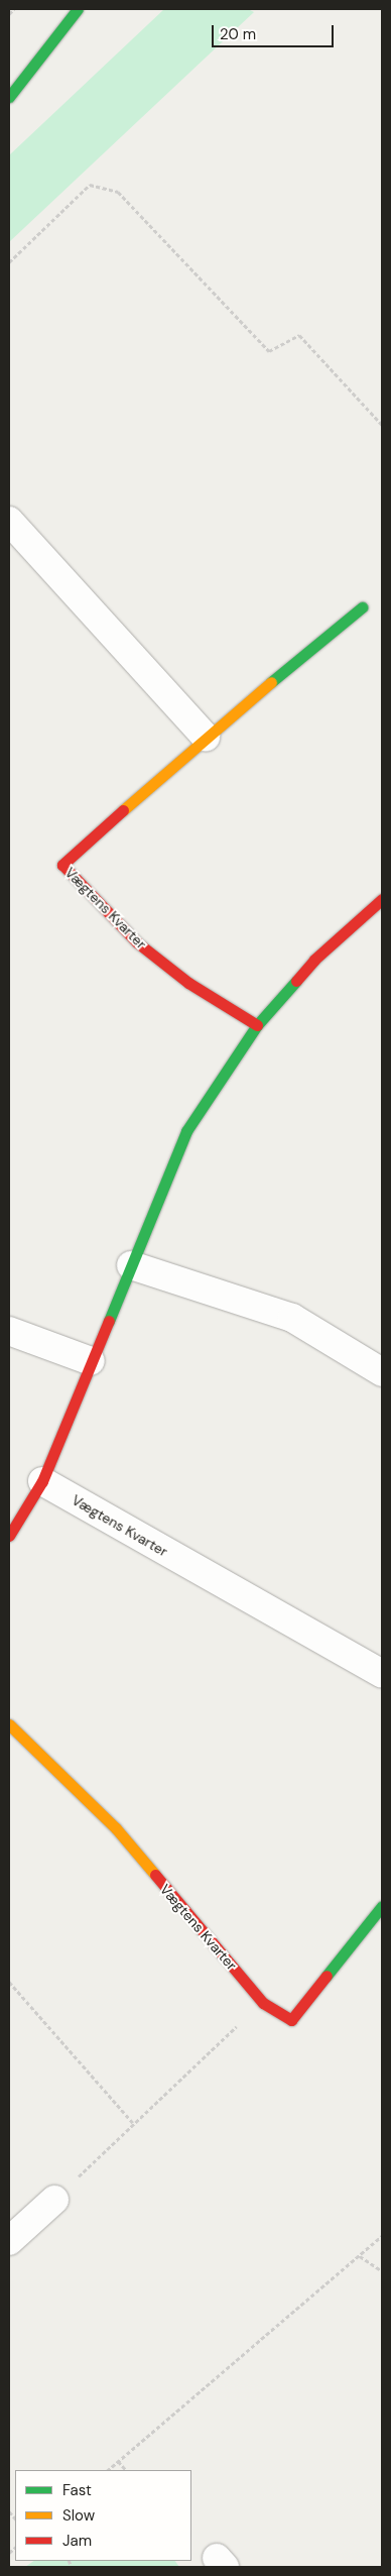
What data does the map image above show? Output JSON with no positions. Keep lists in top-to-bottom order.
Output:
{
  "streets": {
    "street": ["Vægtens Kvarter"]
  },
  "legend": ["Fast", "Slow", "Jam"],
  "scale_bar": "20 m"
}
